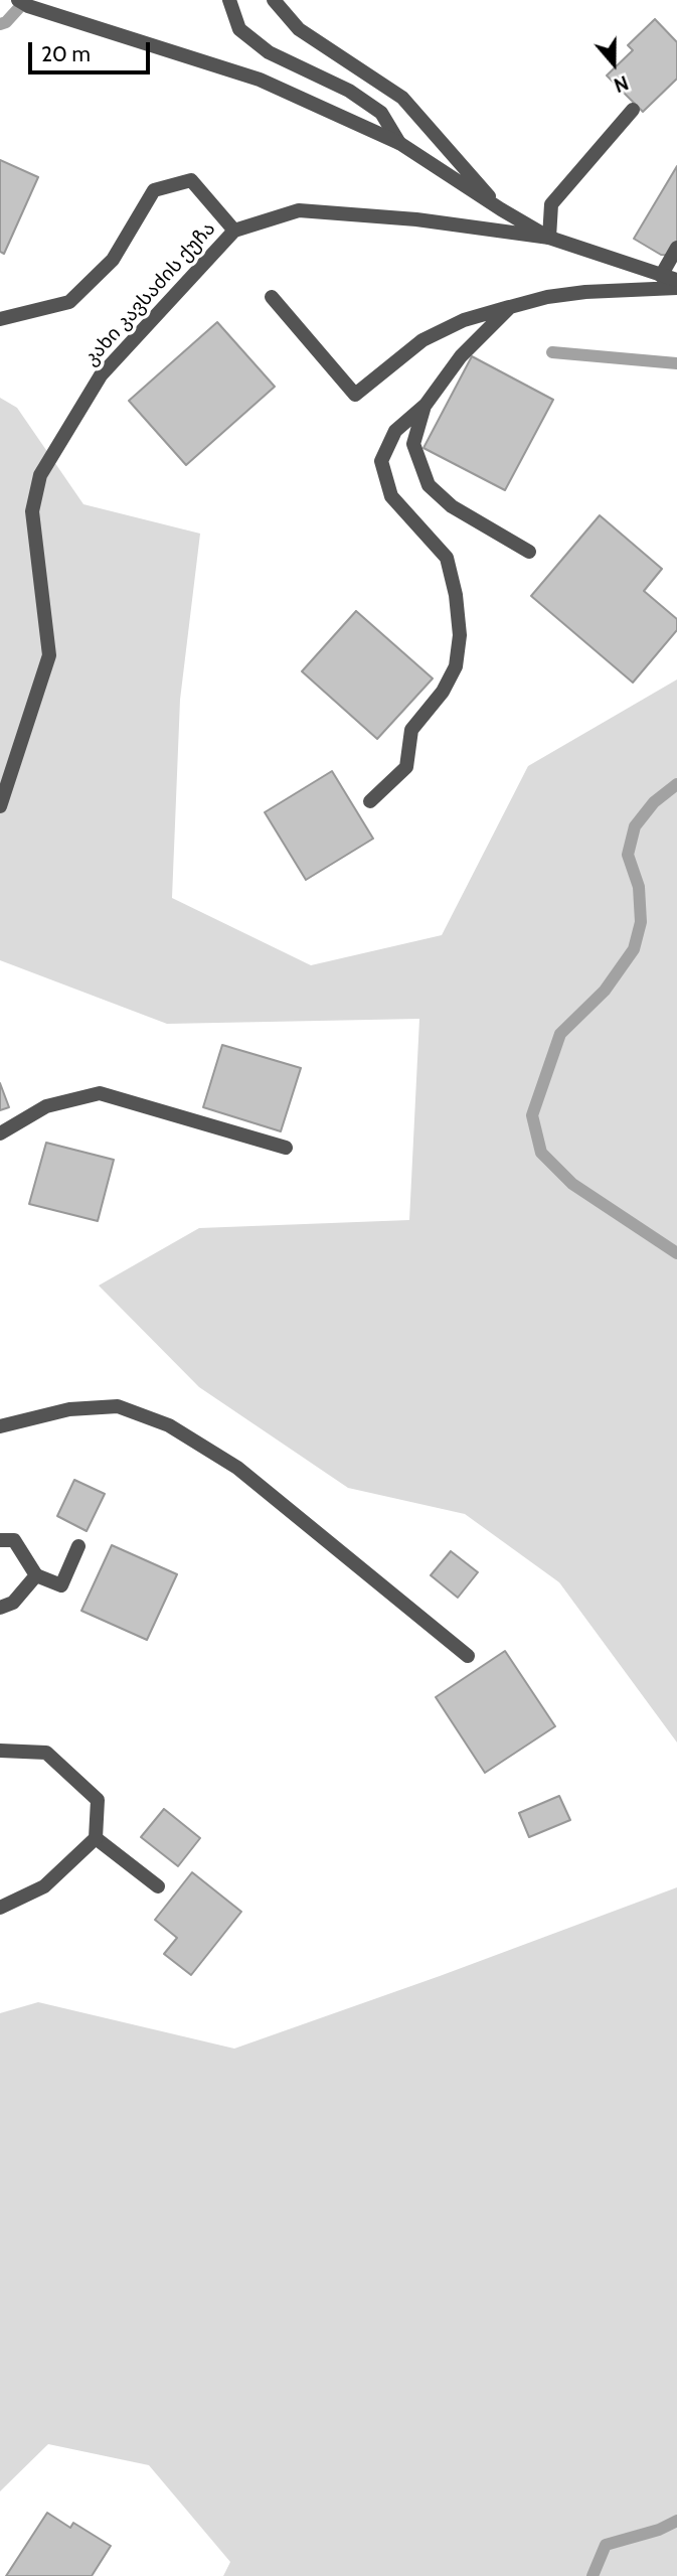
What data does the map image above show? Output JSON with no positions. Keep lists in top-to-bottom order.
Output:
{
  "streets": {
    "street": ["კახი კავსაძის ქუჩა"]
  },
  "scale_bar": "20 m",
  "north": "bottom"
}
